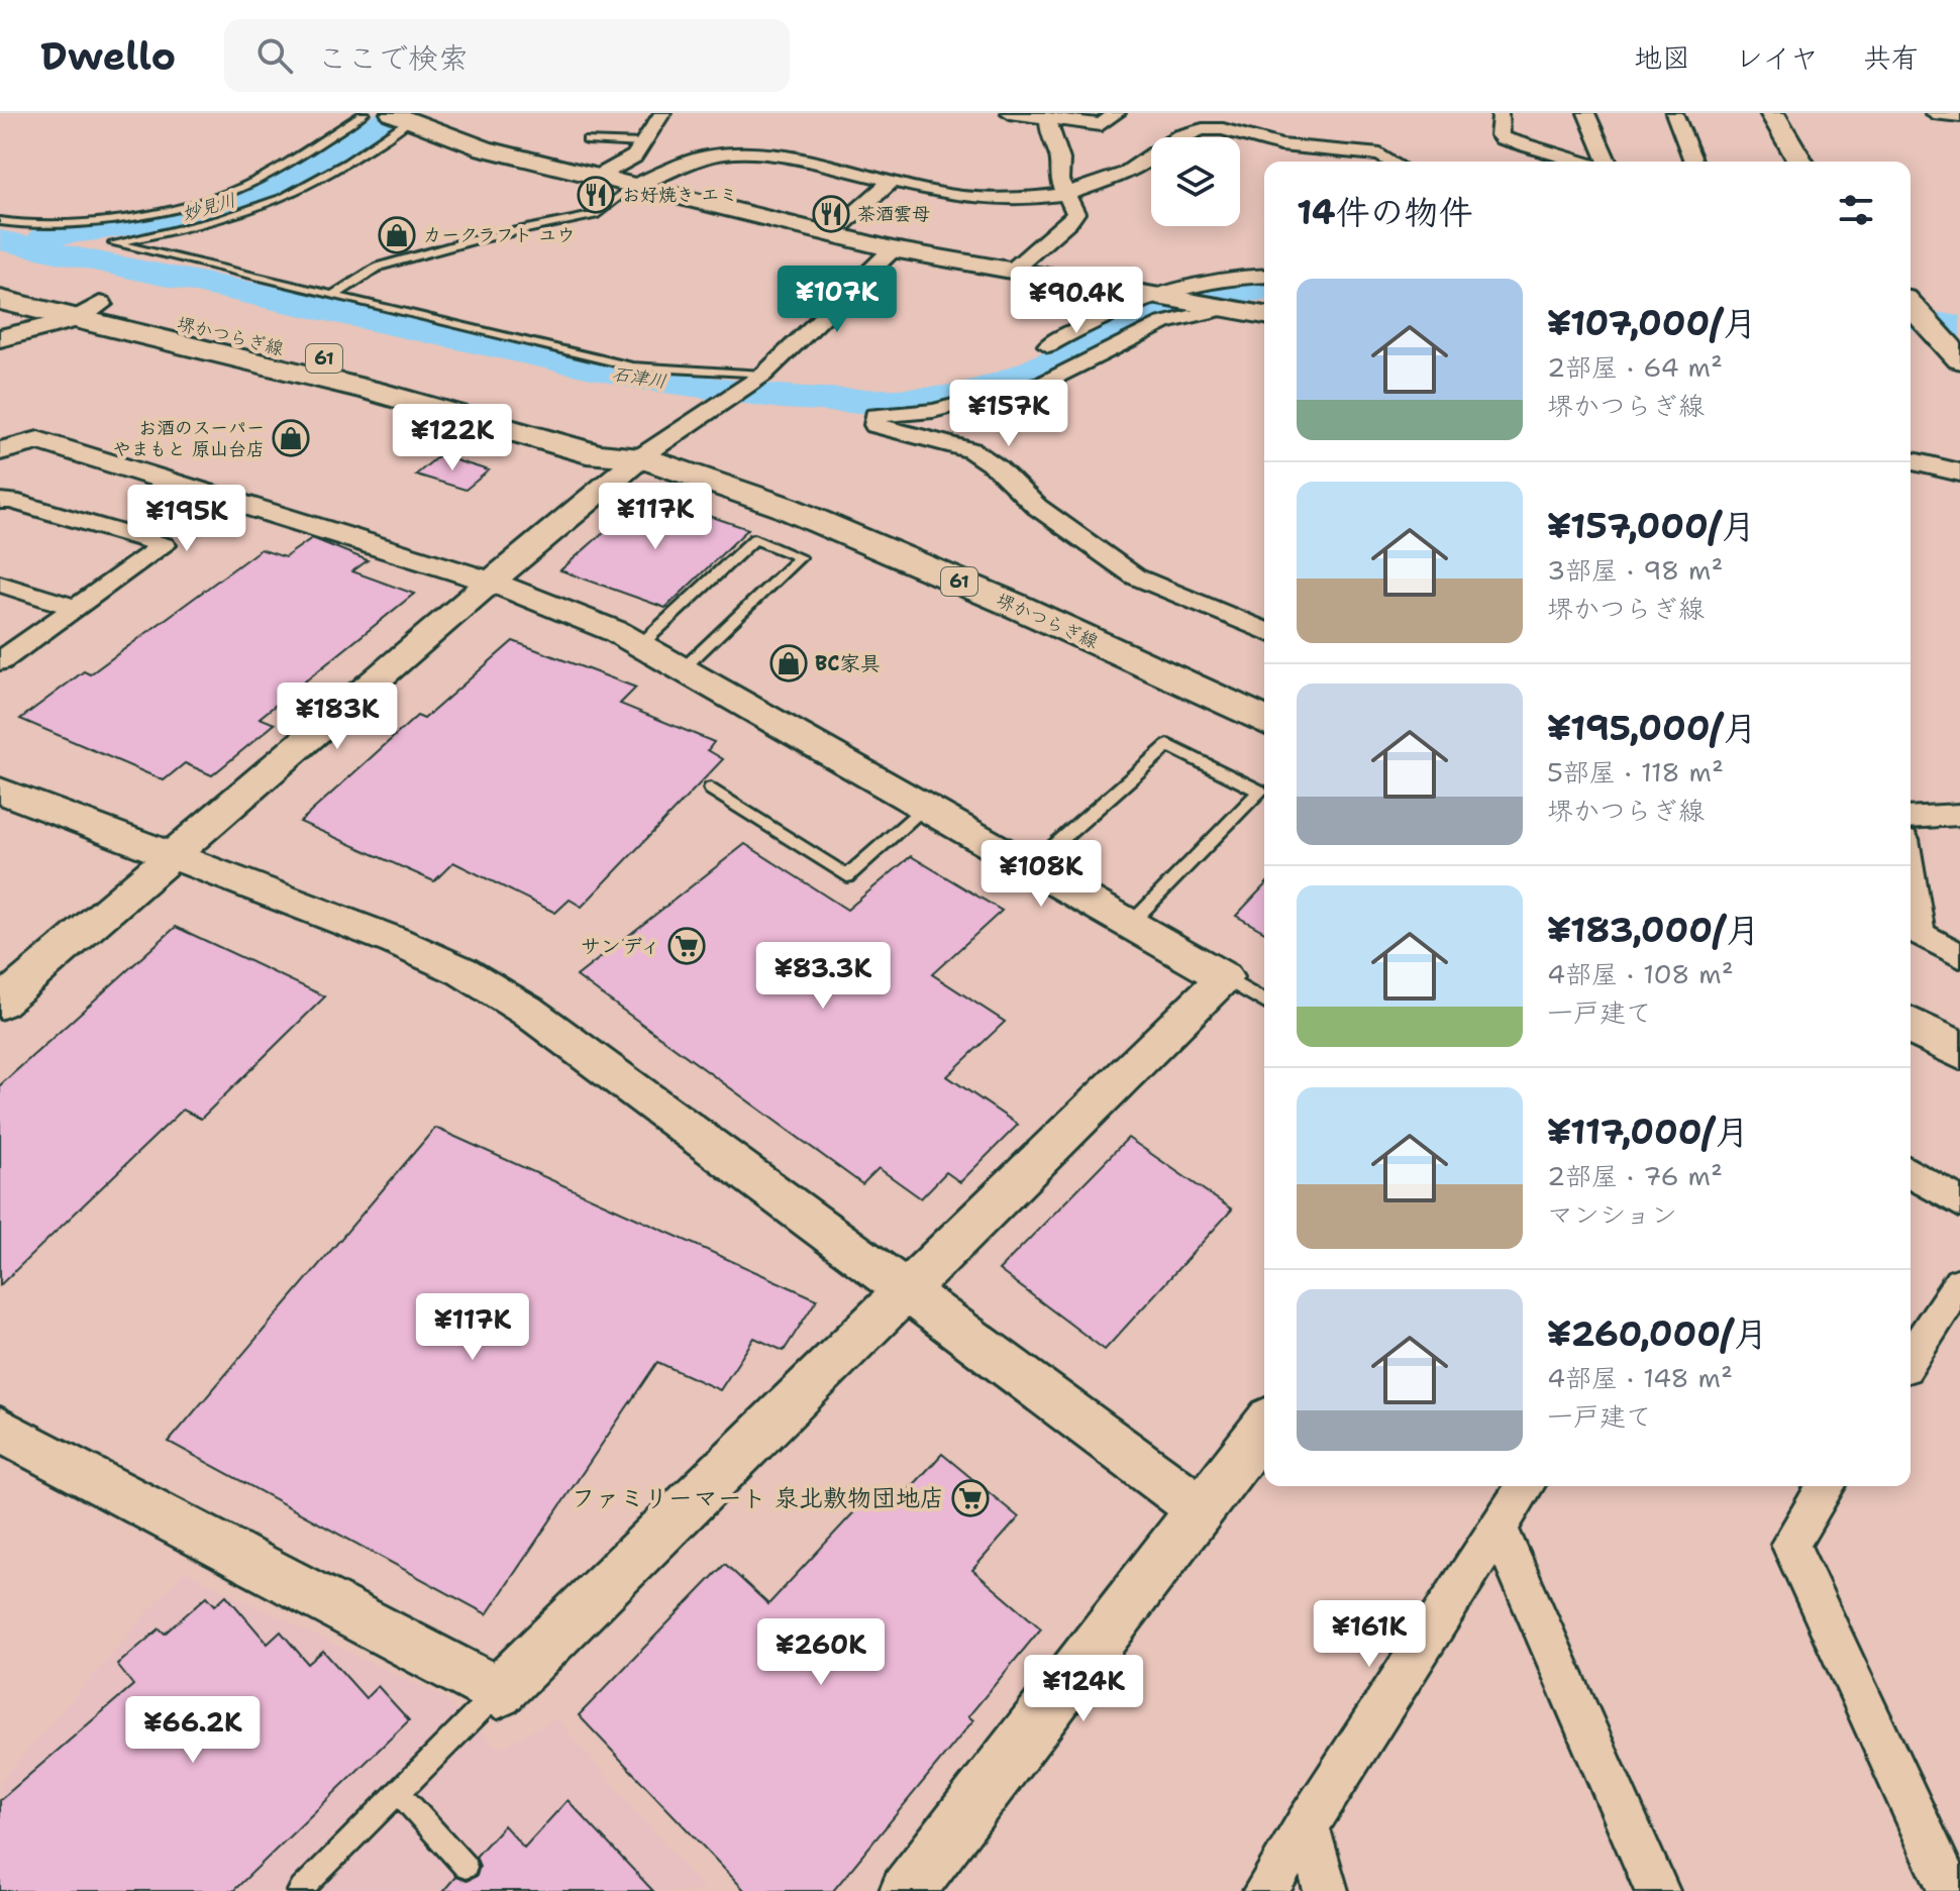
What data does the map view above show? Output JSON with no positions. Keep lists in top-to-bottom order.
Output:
{
  "streets": {
    "main road": ["堺かつらぎ線", "61"]
  },
  "water": ["妙見川", "石津川"],
  "places": {
    "restaurant": ["お好焼き エミ", "茶酒雲母"],
    "shop": ["カークラフト ユウ", "お酒のスーパー やまもと 原山台店", "BC家具"],
    "supermarket": ["サンディ", "ファミリーマート 泉北敷物団地店"]
  },
  "page": {
    "header": "Dwello",
    "search": "ここで検索",
    "nav": ["地図", "レイヤ", "共有"],
    "heading": "14件の物件",
    "list": [
      {
        "name": "¥107,000/月",
        "note": "2部屋 · 64 m² · 堺かつらぎ線"
      },
      {
        "name": "¥157,000/月",
        "note": "3部屋 · 98 m² · 堺かつらぎ線"
      },
      {
        "name": "¥195,000/月",
        "note": "5部屋 · 118 m² · 堺かつらぎ線"
      },
      {
        "name": "¥183,000/月",
        "note": "4部屋 · 108 m² · 一戸建て"
      },
      {
        "name": "¥117,000/月",
        "note": "2部屋 · 76 m² · マンション"
      },
      {
        "name": "¥260,000/月",
        "note": "4部屋 · 148 m² · 一戸建て"
      }
    ],
    "price": [
      "¥107K",
      "¥90.4K",
      "¥157K",
      "¥122K",
      "¥117K",
      "¥195K",
      "¥183K",
      "¥108K",
      "¥83.3K",
      "¥117K",
      "¥161K",
      "¥260K",
      "¥124K",
      "¥66.2K"
    ]
  }
}
